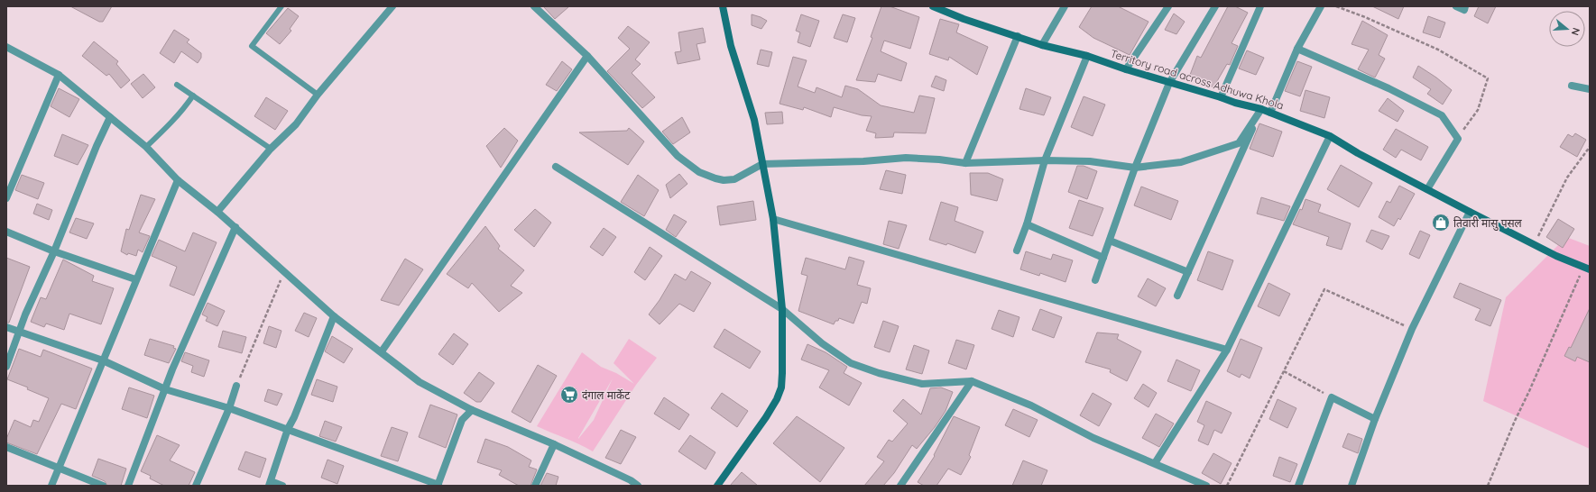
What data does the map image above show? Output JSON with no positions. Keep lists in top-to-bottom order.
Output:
{
  "streets": {
    "street": ["Territory road across Adhuwa Khola"]
  },
  "places": {
    "shop": ["तिवारी मासु पसल"],
    "supermarket": ["दंगाल मार्केट"]
  },
  "north": "right"
}
